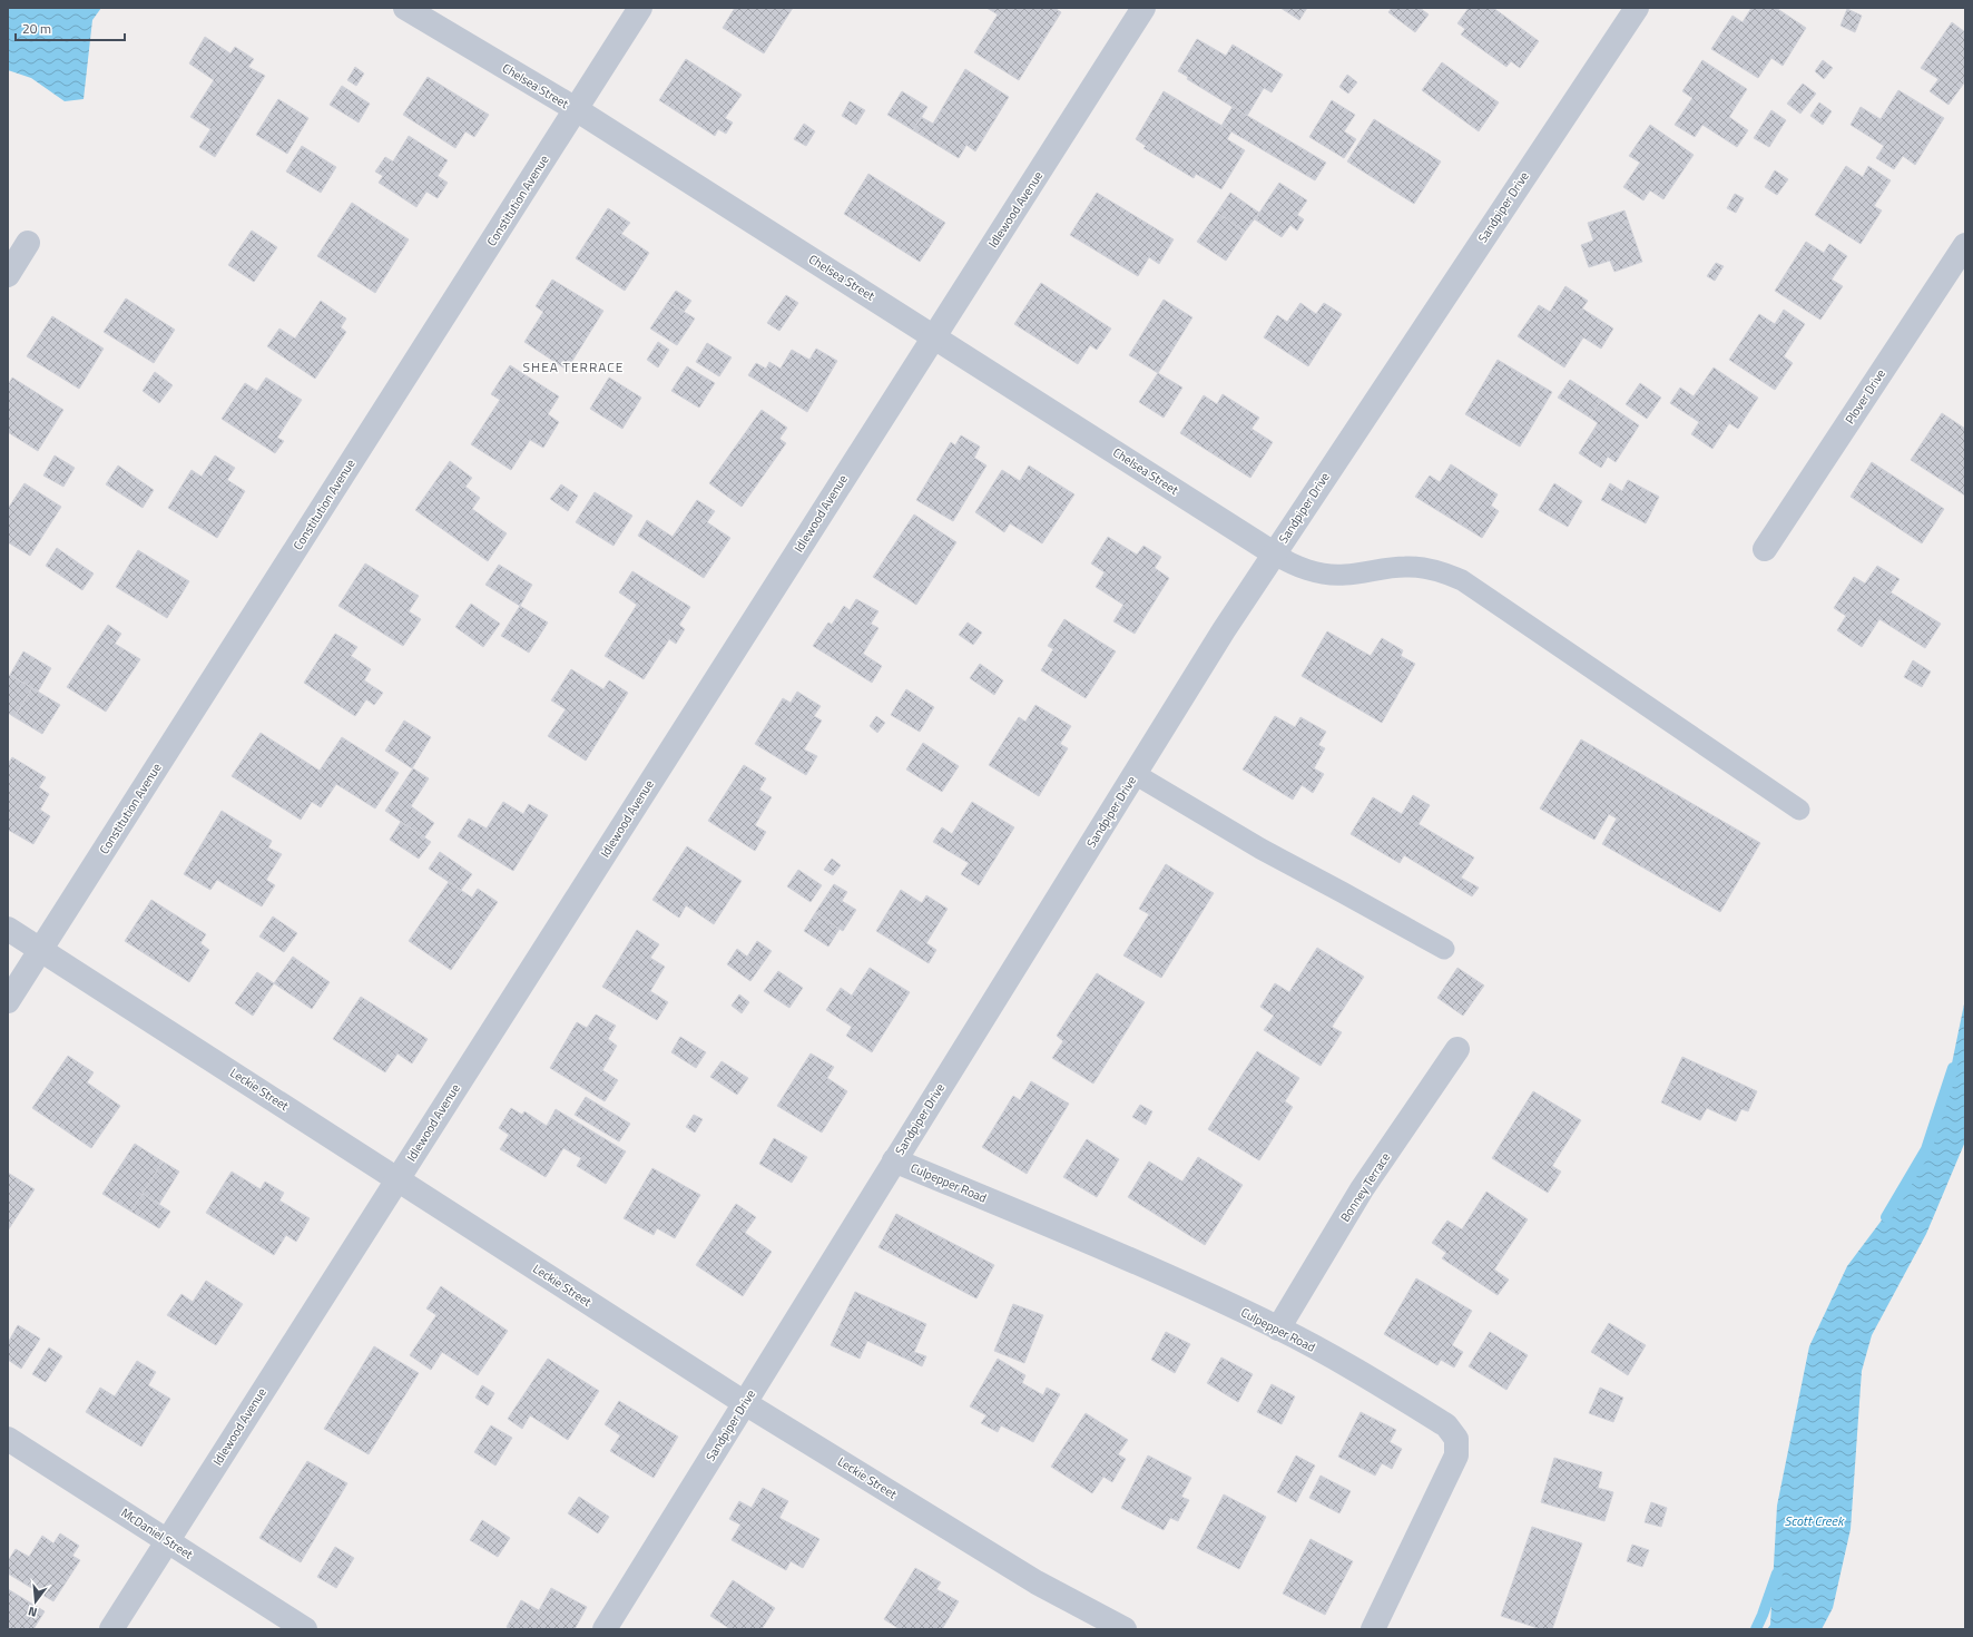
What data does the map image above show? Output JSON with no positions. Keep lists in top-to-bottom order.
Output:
{
  "streets": {
    "street": [
      "Chelsea Street",
      "Constitution Avenue",
      "Sandpiper Drive",
      "Idlewood Avenue",
      "Plover Drive",
      "Leckie Street",
      "Culpepper Road",
      "Bonney Terrace",
      "McDaniel Street"
    ]
  },
  "crossings": [
    ["Chelsea Street", "Constitution Avenue"],
    ["Chelsea Street", "Sandpiper Drive"],
    ["Chelsea Street", "Idlewood Avenue"],
    ["Constitution Avenue", "Leckie Street"],
    ["Sandpiper Drive", "Leckie Street"],
    ["Sandpiper Drive", "Culpepper Road"],
    ["Idlewood Avenue", "Leckie Street"],
    ["Idlewood Avenue", "McDaniel Street"],
    ["Culpepper Road", "Bonney Terrace"]
  ],
  "districts": ["SHEA TERRACE"],
  "water": ["Scott Creek"],
  "scale_bar": "20 m",
  "north": "bottom"
}
